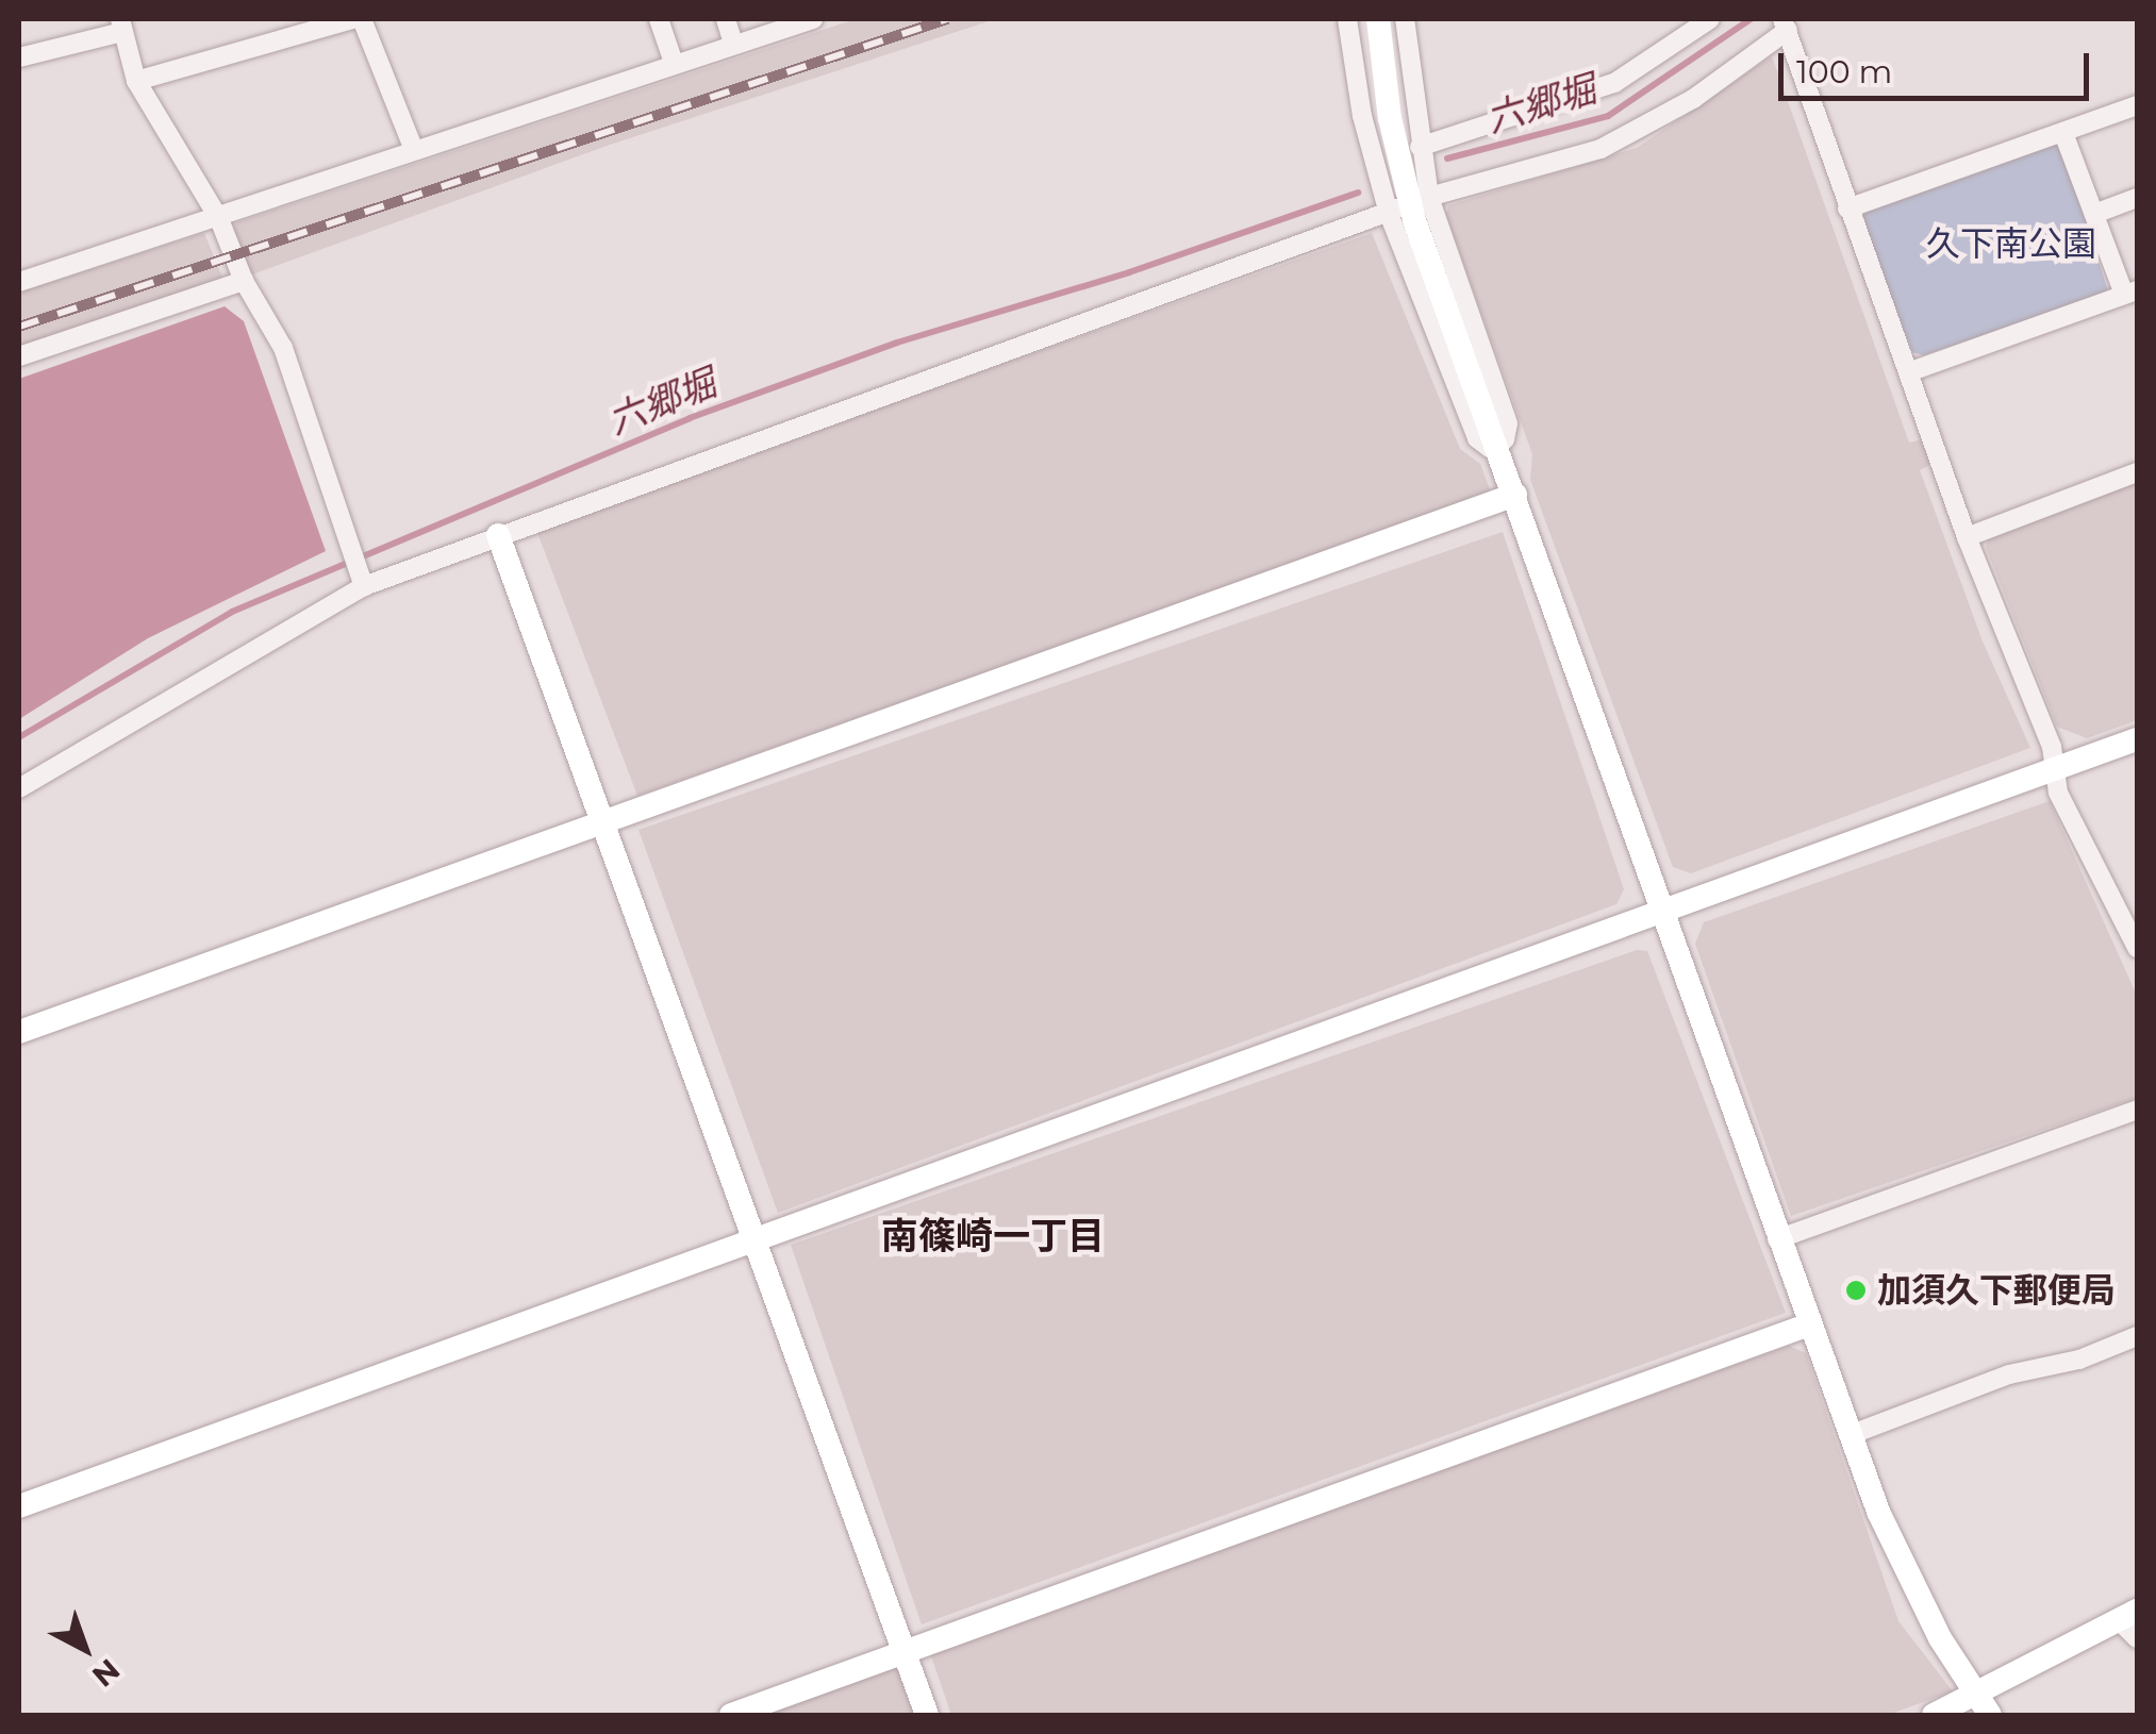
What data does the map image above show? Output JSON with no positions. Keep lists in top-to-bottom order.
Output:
{
  "districts": ["南篠崎一丁目"],
  "water": ["六郷堀"],
  "parks": ["久下南公園"],
  "places": ["加須久下郵便局"],
  "scale_bar": "100 m",
  "north": "bottom right"
}
